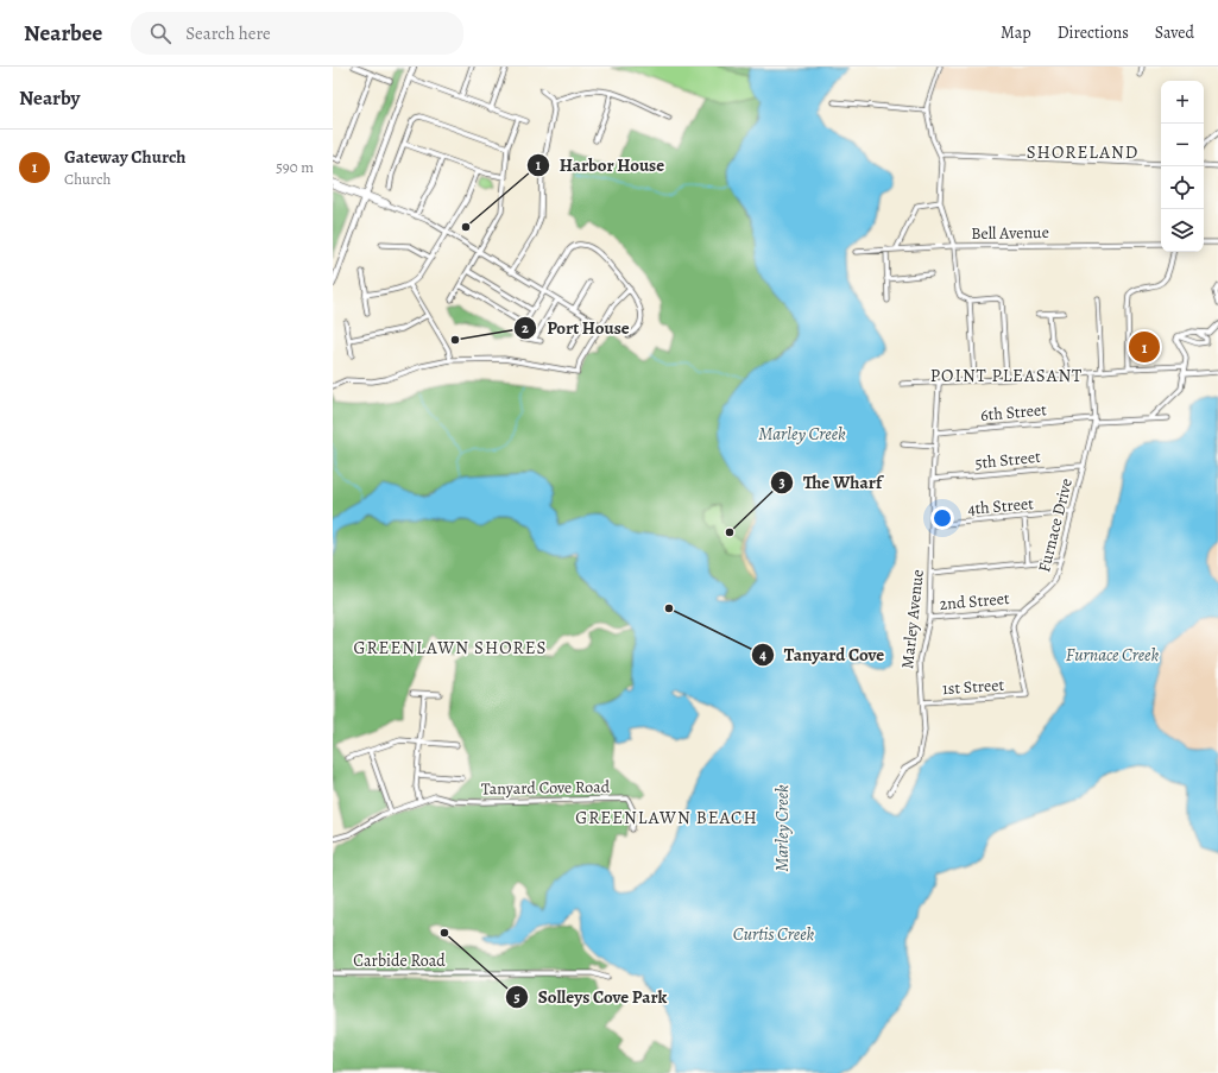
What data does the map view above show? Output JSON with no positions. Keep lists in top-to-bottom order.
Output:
{
  "streets": {
    "street": [
      "Bell Avenue",
      "6th Street",
      "5th Street",
      "4th Street",
      "Furnace Drive",
      "2nd Street",
      "Marley Avenue",
      "1st Street",
      "Tanyard Cove Road",
      "Carbide Road"
    ]
  },
  "crossings": [
    ["6th Street", "Furnace Drive"],
    ["6th Street", "Marley Avenue"],
    ["5th Street", "Furnace Drive"],
    ["5th Street", "Marley Avenue"],
    ["4th Street", "Furnace Drive"],
    ["4th Street", "Marley Avenue"],
    ["Furnace Drive", "2nd Street"],
    ["Furnace Drive", "1st Street"],
    ["2nd Street", "Marley Avenue"],
    ["2nd Street", "1st Street"],
    ["Marley Avenue", "1st Street"]
  ],
  "districts": [
    "SHORELAND",
    "POINT PLEASANT",
    "GREENLAWN SHORES",
    "GREENLAWN BEACH"
  ],
  "water": ["Marley Creek", "Furnace Creek", "Curtis Creek"],
  "places": [
    "Harbor House",
    "Port House",
    "The Wharf",
    "Tanyard Cove",
    "Solleys Cove Park"
  ],
  "page": {
    "header": "Nearbee",
    "search": "Search here",
    "nav": ["Map", "Directions", "Saved"],
    "heading": "Nearby",
    "map_buttons": ["+", "−"],
    "list": [
      {
        "mark": "1",
        "name": "Gateway Church",
        "note": "Church",
        "value": "590 m"
      }
    ],
    "pins": "1"
  }
}
